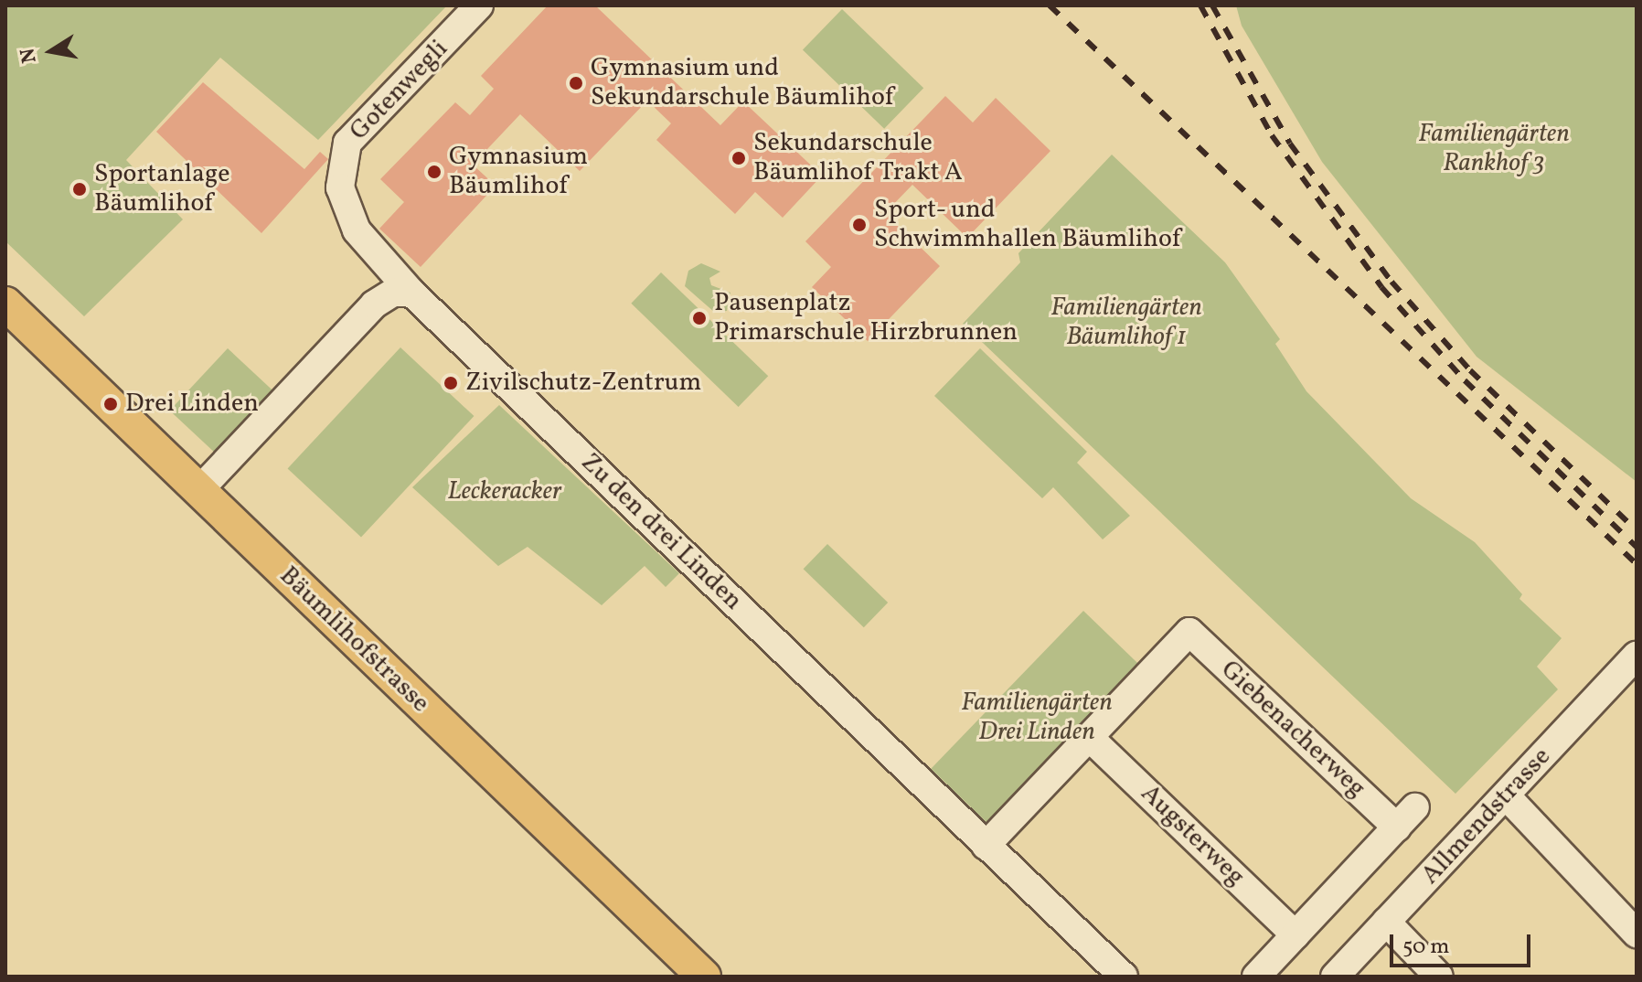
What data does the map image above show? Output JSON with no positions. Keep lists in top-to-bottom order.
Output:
{
  "streets": {
    "main road": ["Bäumlihofstrasse"],
    "street": [
      "Gotenwegli",
      "Zu den drei Linden",
      "Giebenacherweg",
      "Allmendstrasse",
      "Augsterweg"
    ]
  },
  "crossings": [
    ["Gotenwegli", "Zu den drei Linden"],
    ["Giebenacherweg", "Augsterweg"]
  ],
  "parks": [
    "Familiengärten Rankhof 3",
    "Familiengärten Bäumlihof 1",
    "Leckeracker",
    "Familiengärten Drei Linden"
  ],
  "places": [
    "Gymnasium und Sekundarschule Bäumlihof",
    "Sekundarschule Bäumlihof Trakt A",
    "Gymnasium Bäumlihof",
    "Sportanlage Bäumlihof",
    "Sport- und Schwimmhallen Bäumlihof",
    "Pausenplatz Primarschule Hirzbrunnen",
    "Zivilschutz-Zentrum",
    "Drei Linden"
  ],
  "scale_bar": "50 m",
  "north": "left"
}
